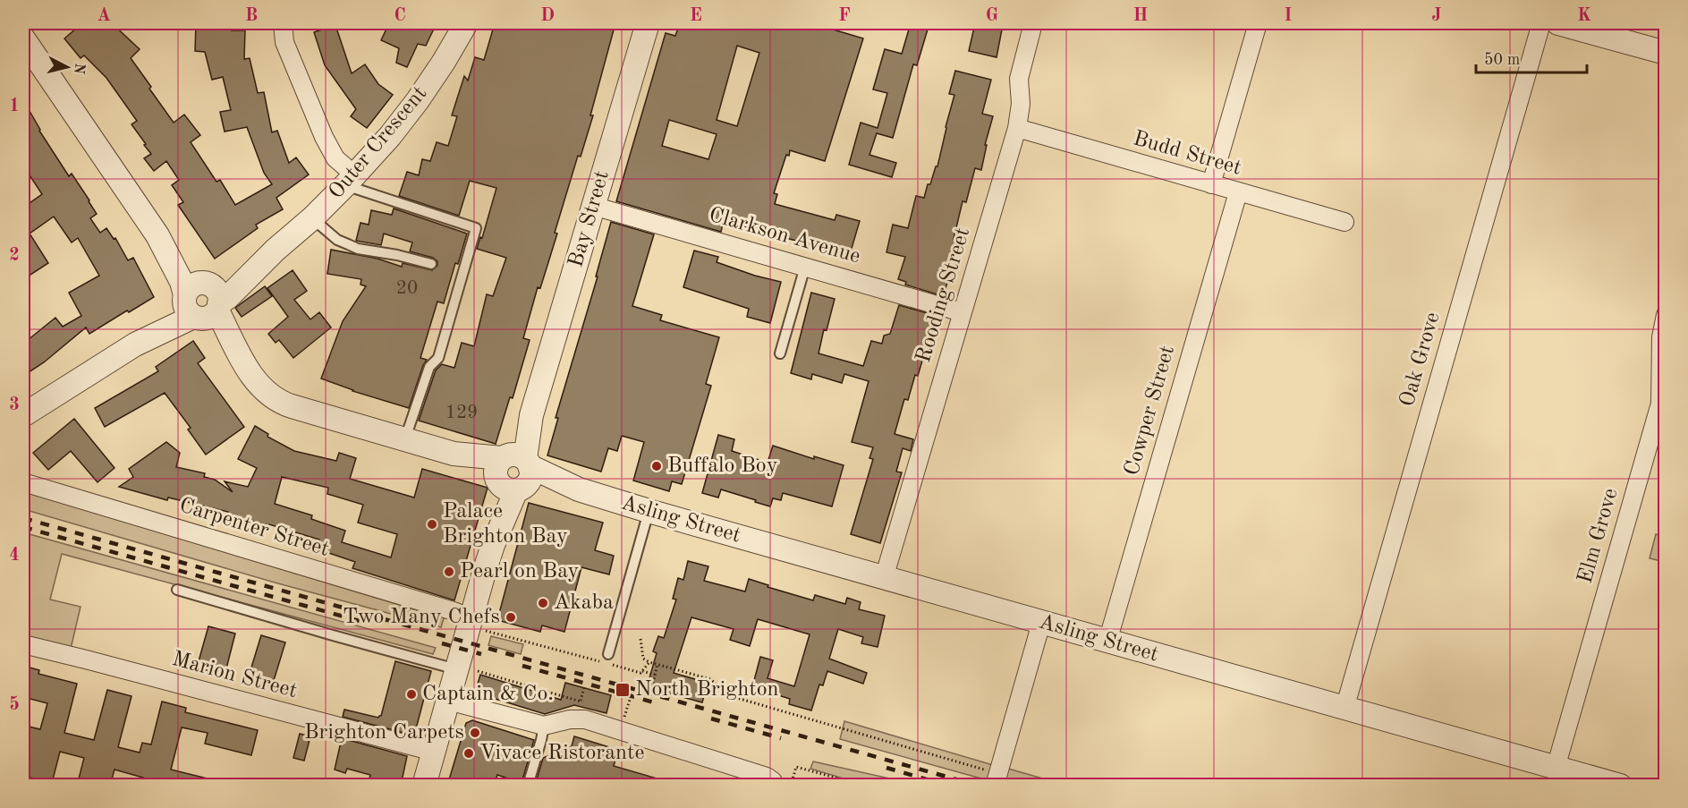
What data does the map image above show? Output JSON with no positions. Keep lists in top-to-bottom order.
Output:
{
  "streets": {
    "street": [
      "Outer Crescent",
      "Budd Street",
      "Bay Street",
      "Clarkson Avenue",
      "Rooding Street",
      "Oak Grove",
      "Cowper Street",
      "Asling Street",
      "Carpenter Street",
      "Elm Grove",
      "Marion Street"
    ]
  },
  "crossings": [
    ["Budd Street", "Rooding Street"],
    ["Budd Street", "Cowper Street"],
    ["Bay Street", "Clarkson Avenue"],
    ["Bay Street", "Asling Street"],
    ["Bay Street", "Carpenter Street"],
    ["Bay Street", "Marion Street"],
    ["Clarkson Avenue", "Rooding Street"],
    ["Rooding Street", "Asling Street"],
    ["Oak Grove", "Asling Street"],
    ["Cowper Street", "Asling Street"],
    ["Asling Street", "Elm Grove"]
  ],
  "places": {
    "other": [
      "Buffalo Boy",
      "Palace Brighton Bay",
      "Pearl on Bay",
      "Akaba",
      "Two Many Chefs",
      "Captain & Co.",
      "Brighton Carpets",
      "Vivace Ristorante"
    ],
    "transit": ["North Brighton"]
  },
  "house_numbers": ["20", "129"],
  "scale_bar": "50 m",
  "north": "right",
  "grid": {
    "columns": [
      "A",
      "B",
      "C",
      "D",
      "E",
      "F",
      "G",
      "H",
      "I",
      "J",
      "K"
    ],
    "rows": [
      "1",
      "2",
      "3",
      "4",
      "5"
    ]
  }
}
